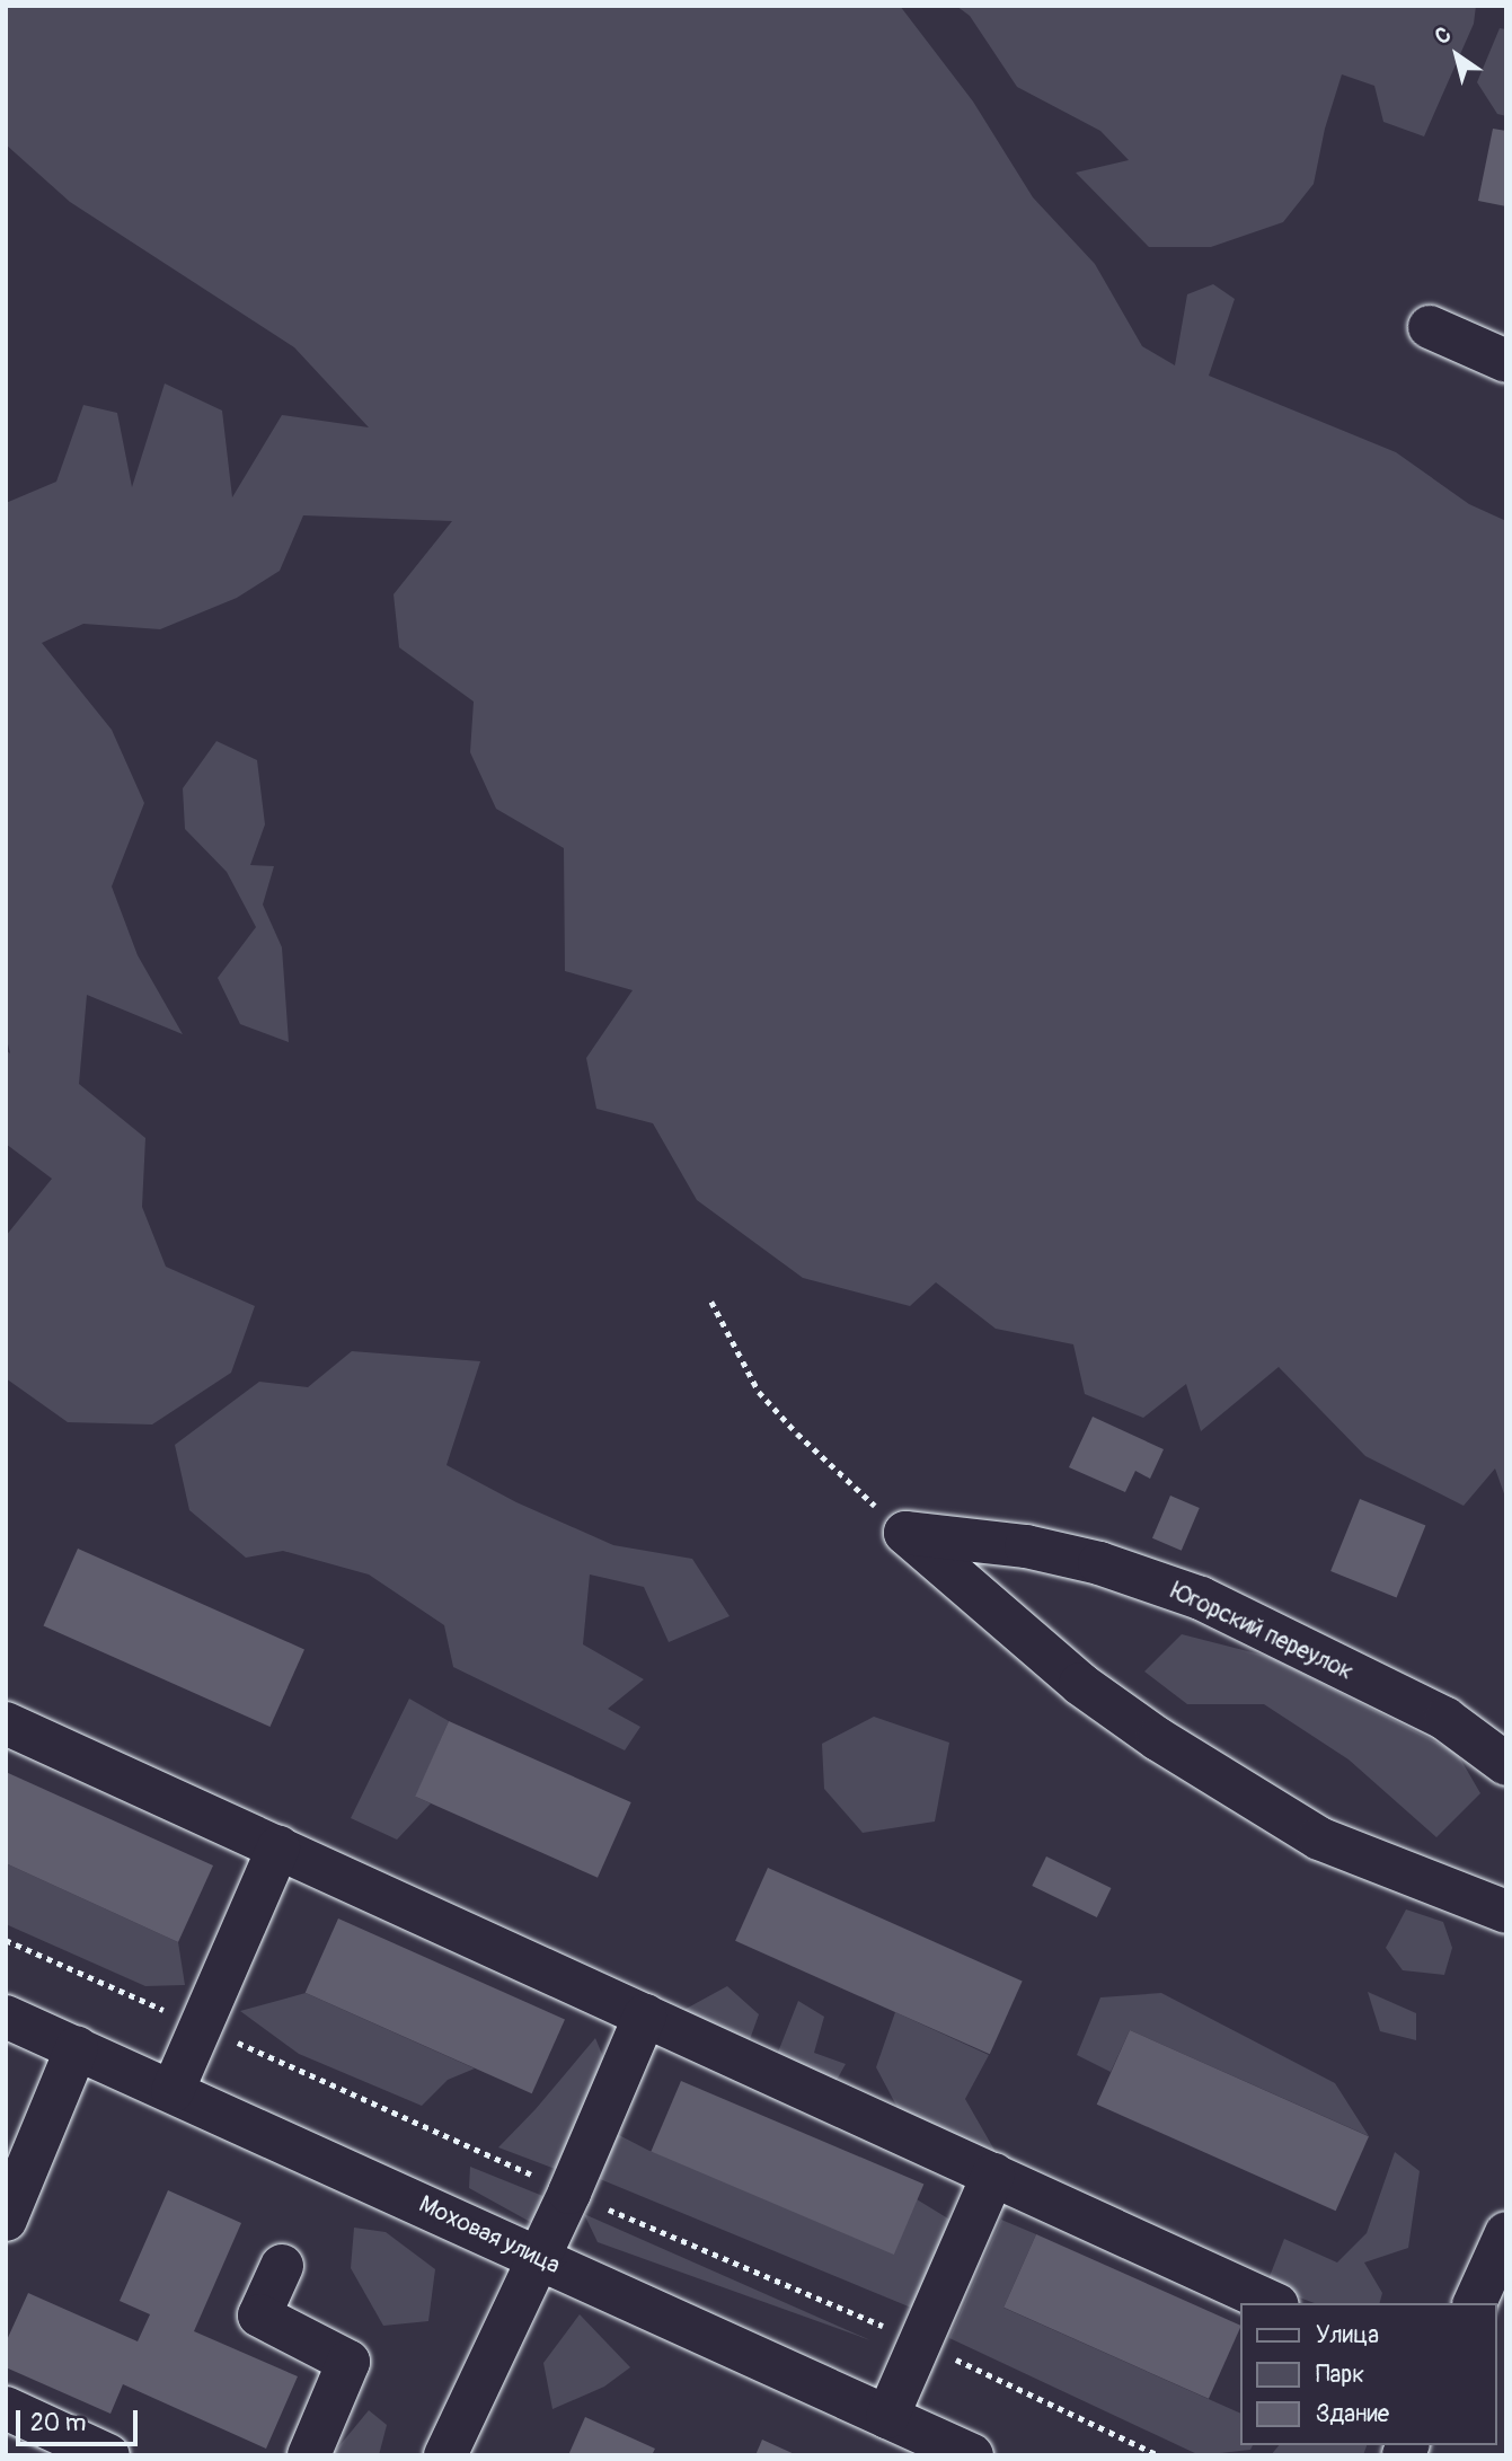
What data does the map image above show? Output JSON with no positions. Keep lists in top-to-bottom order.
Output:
{
  "streets": {
    "street": ["Югорский переулок", "Моховая улица"]
  },
  "legend": ["Улица", "Парк", "Здание"],
  "scale_bar": "20 m",
  "north": "top left"
}
